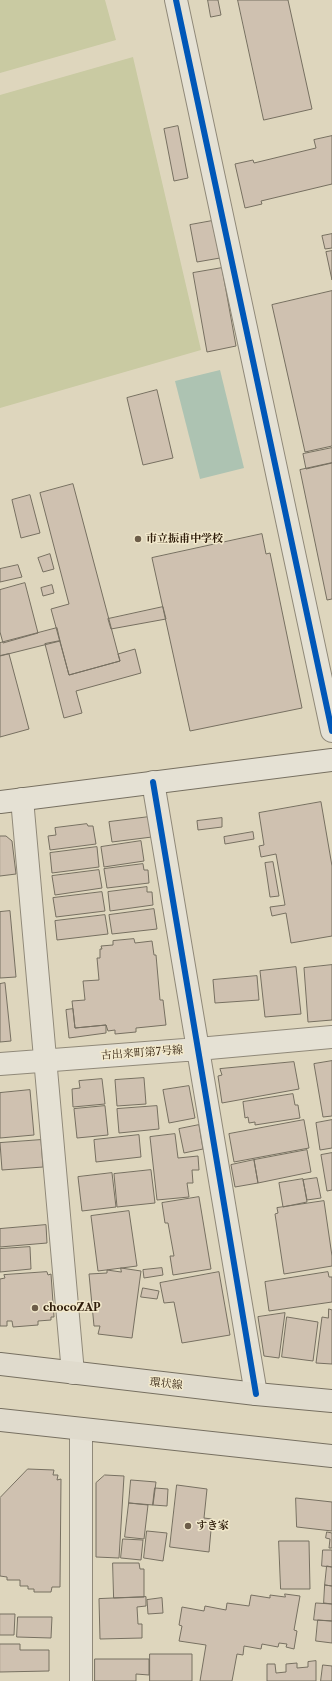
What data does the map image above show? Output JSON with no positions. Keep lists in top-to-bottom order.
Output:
{
  "streets": {
    "main road": ["環状線"],
    "street": ["古出来町第7号線"]
  },
  "places": ["市立振甫中学校", "chocoZAP", "すき家"]
}
